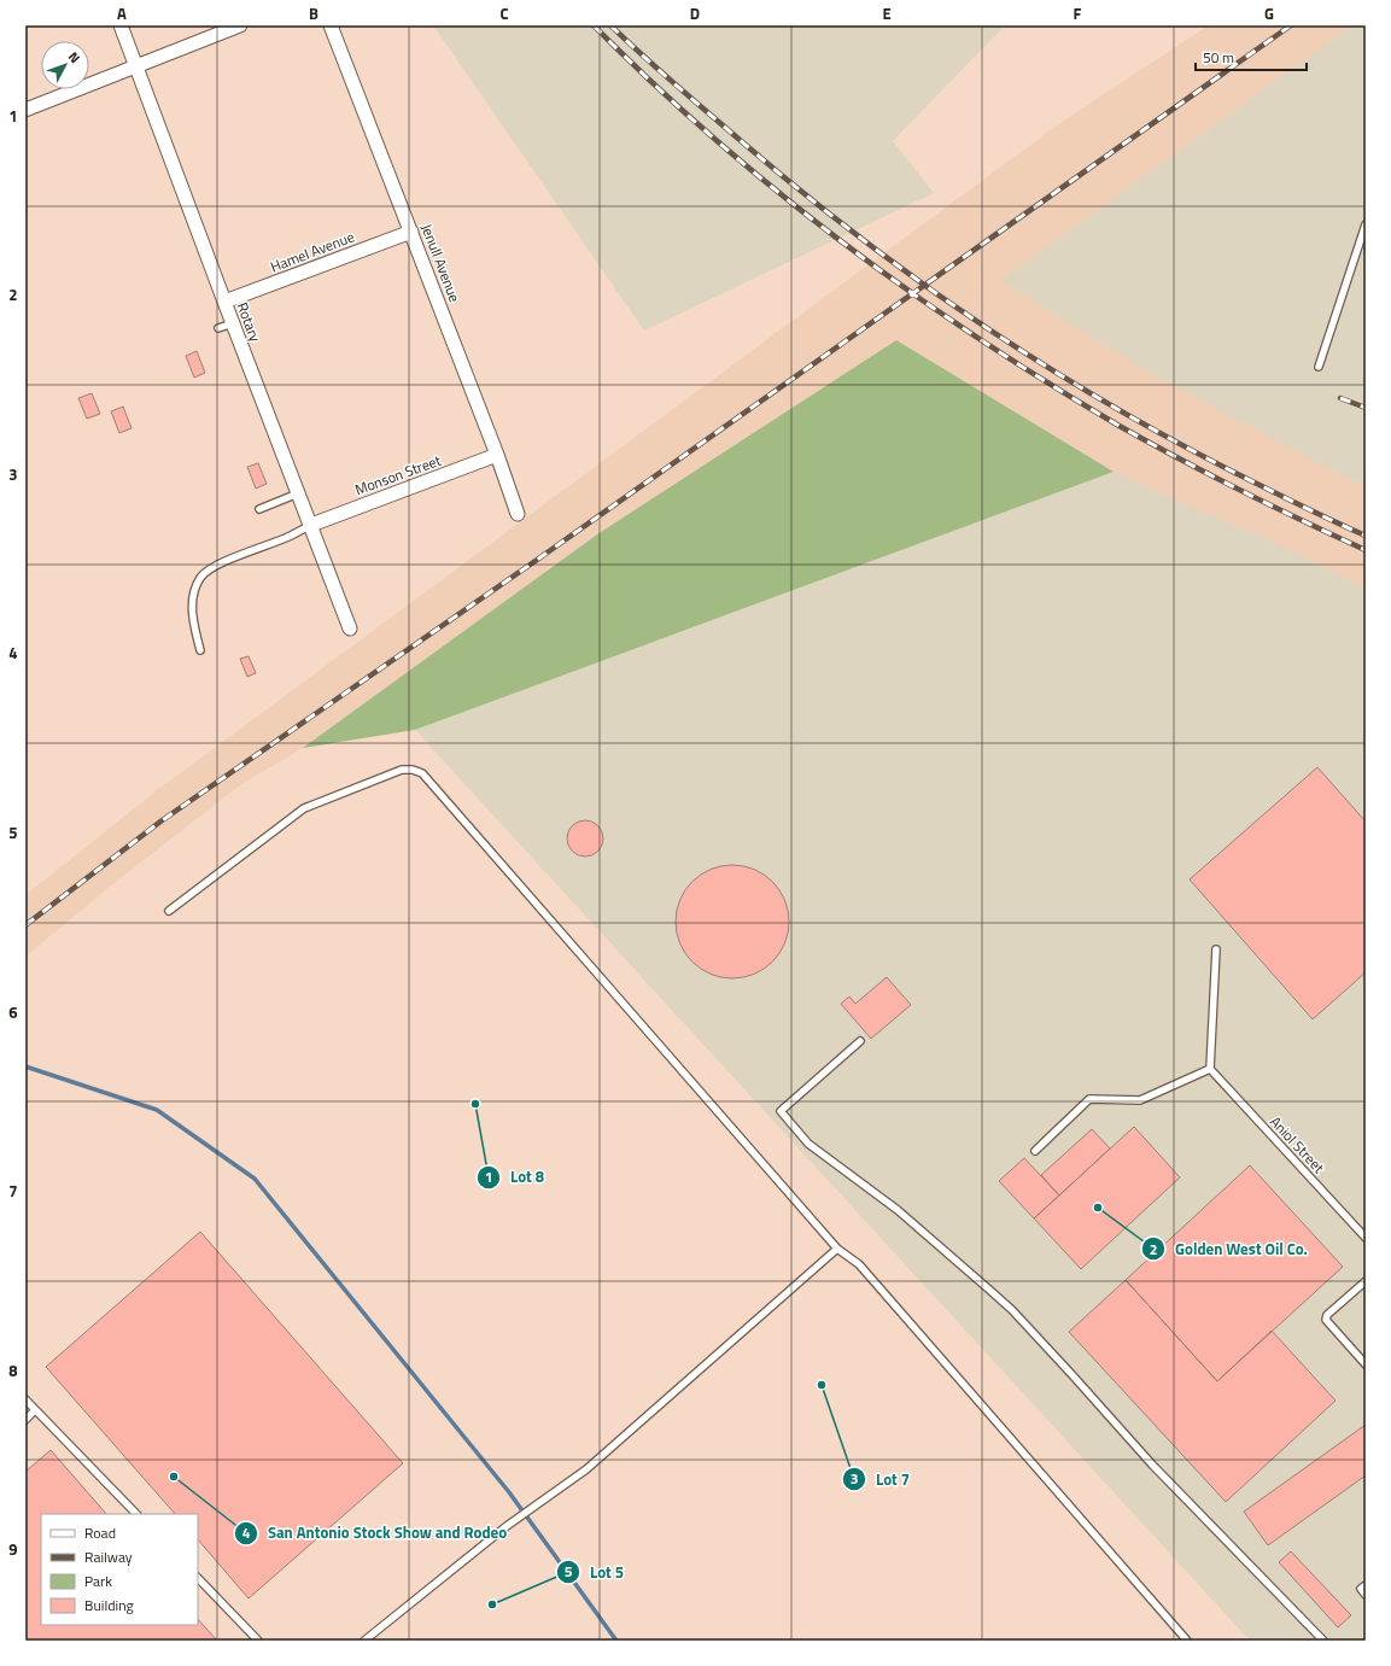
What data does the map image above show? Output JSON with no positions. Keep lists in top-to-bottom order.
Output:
{
  "streets": {
    "street": [
      "Hamel Avenue",
      "Jenull Avenue",
      "Rotary",
      "Monson Street"
    ],
    "lane": ["Aniol Street"]
  },
  "crossings": [
    ["Hamel Avenue", "Jenull Avenue"],
    ["Hamel Avenue", "Rotary"],
    ["Jenull Avenue", "Monson Street"],
    ["Rotary", "Monson Street"]
  ],
  "places": [
    "Lot 8",
    "Golden West Oil Co.",
    "Lot 7",
    "San Antonio Stock Show and Rodeo",
    "Lot 5"
  ],
  "legend": [
    "Road",
    "Railway",
    "Park",
    "Building"
  ],
  "scale_bar": "50 m",
  "north": "top right",
  "grid": {
    "columns": [
      "A",
      "B",
      "C",
      "D",
      "E",
      "F",
      "G"
    ],
    "rows": [
      "1",
      "2",
      "3",
      "4",
      "5",
      "6",
      "7",
      "8",
      "9"
    ]
  }
}
